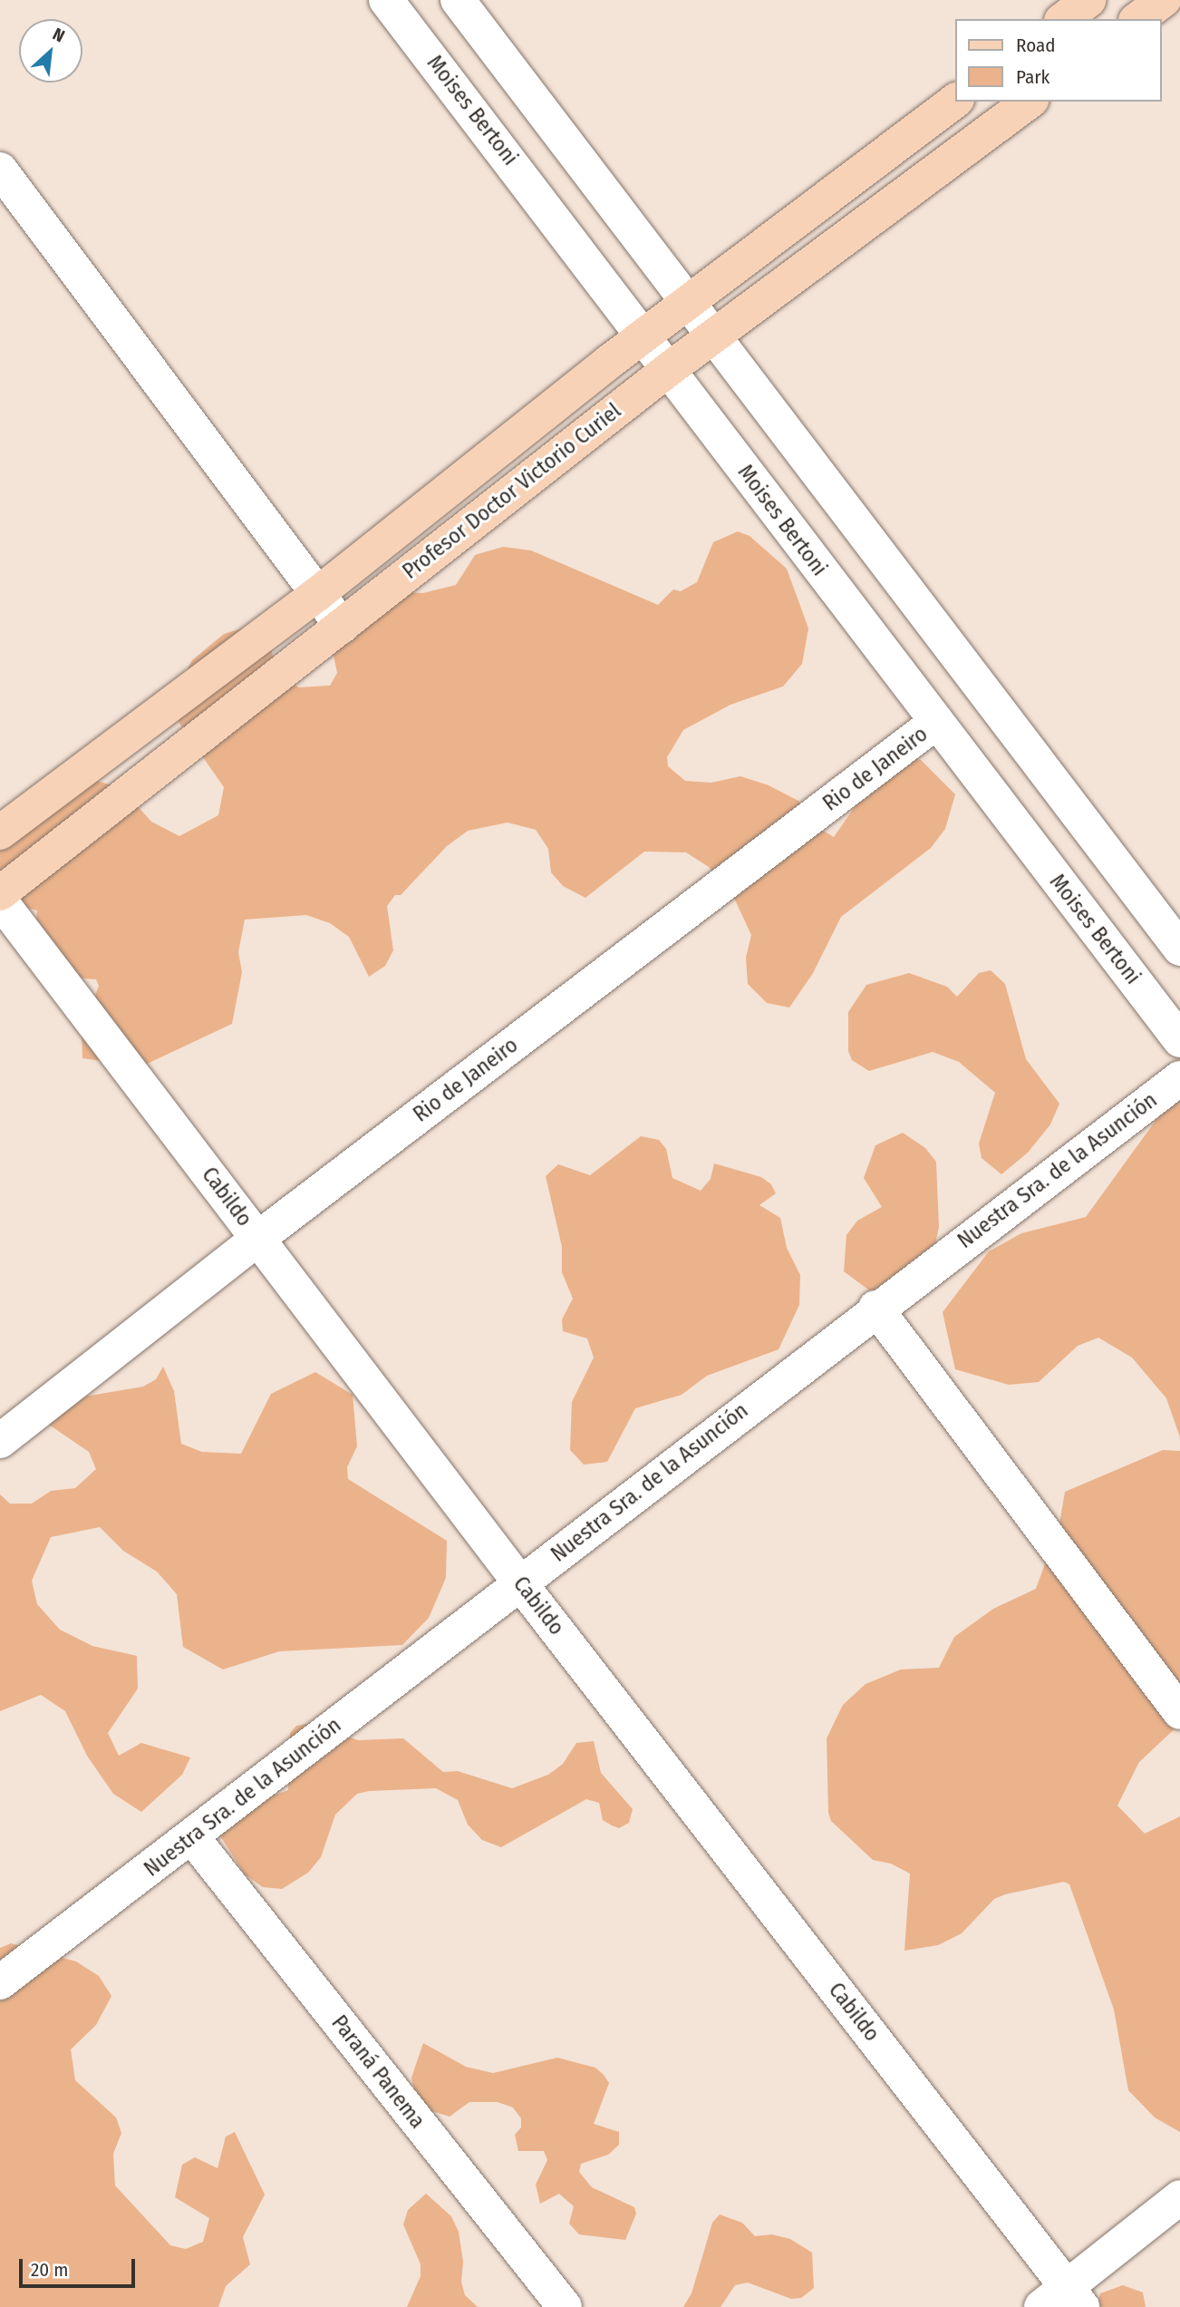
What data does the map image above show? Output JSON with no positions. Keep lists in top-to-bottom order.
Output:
{
  "streets": {
    "main road": ["Profesor Doctor Victorio Curiel"],
    "street": [
      "Moises Bertoni",
      "Rio de Janeiro",
      "Nuestra Sra. de la Asunción",
      "Cabildo",
      "Paraná Panema"
    ]
  },
  "crossings": [
    ["Moises Bertoni", "Profesor Doctor Victorio Curiel"],
    ["Moises Bertoni", "Rio de Janeiro"],
    ["Rio de Janeiro", "Cabildo"],
    ["Nuestra Sra. de la Asunción", "Cabildo"],
    ["Nuestra Sra. de la Asunción", "Paraná Panema"]
  ],
  "legend": ["Road", "Park"],
  "scale_bar": "20 m",
  "north": "top right"
}
